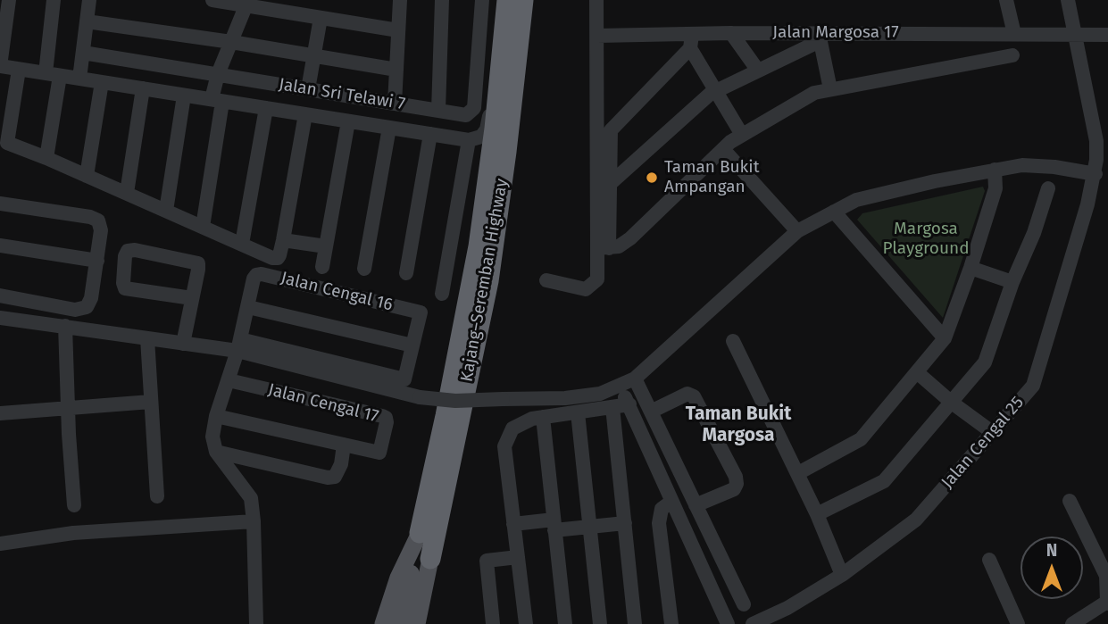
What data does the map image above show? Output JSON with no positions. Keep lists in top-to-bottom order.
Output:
{
  "streets": {
    "highway": ["Kajang–Seremban Highway"],
    "street": [
      "Jalan Margosa 17",
      "Jalan Sri Telawi 7",
      "Jalan Cengal 16",
      "Jalan Cengal 17",
      "Jalan Cengal 25"
    ]
  },
  "crossings": [
    ["Jalan Cengal 16", "Jalan Cengal 17"]
  ],
  "districts": ["Taman Bukit Margosa"],
  "parks": ["Margosa Playground"],
  "places": ["Taman Bukit Ampangan"],
  "north": "top"
}
